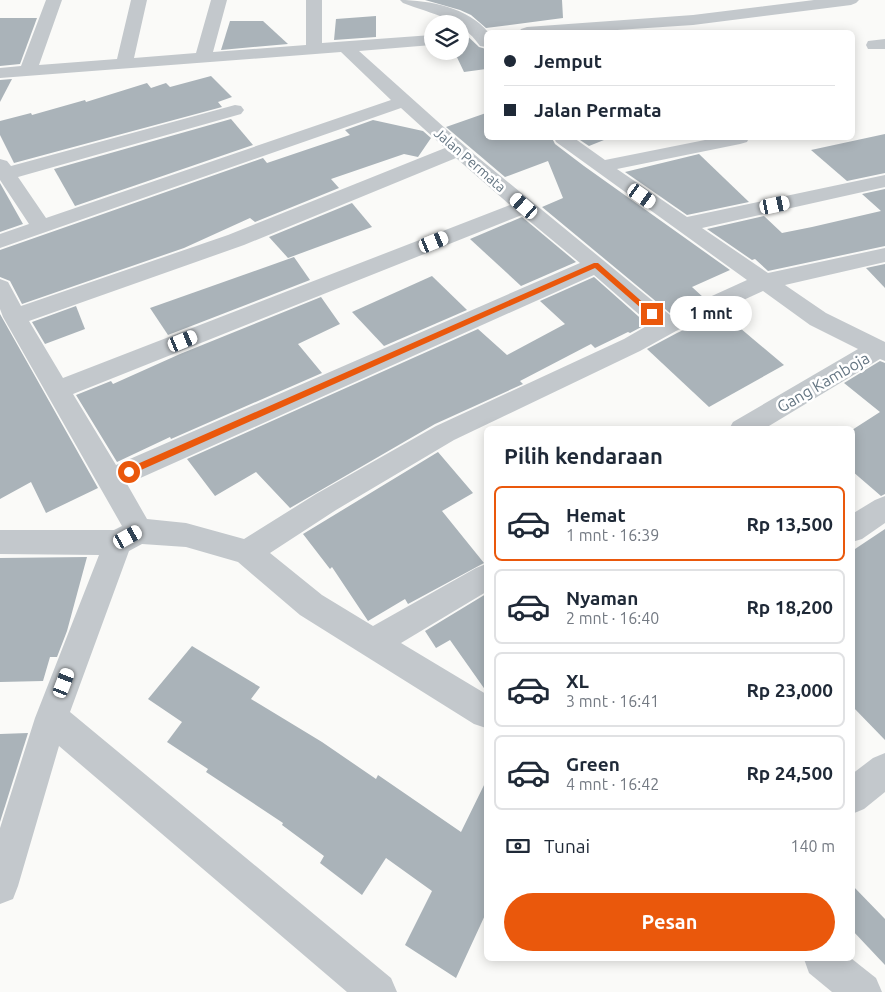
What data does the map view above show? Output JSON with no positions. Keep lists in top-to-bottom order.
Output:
{
  "streets": {
    "street": ["Jalan Permata", "Gang Kamboja"]
  },
  "page": {
    "banner": ["Jemput", "Jalan Permata"],
    "bubble": "1 mnt",
    "heading": "Pilih kendaraan",
    "list": [
      {
        "name": "Hemat",
        "note": "1 mnt · 16:39",
        "value": "Rp 13,500"
      },
      {
        "name": "Nyaman",
        "note": "2 mnt · 16:40",
        "value": "Rp 18,200"
      },
      {
        "name": "XL",
        "note": "3 mnt · 16:41",
        "value": "Rp 23,000"
      },
      {
        "name": "Green",
        "note": "4 mnt · 16:42",
        "value": "Rp 24,500"
      }
    ],
    "pay": ["Tunai", "140 m"],
    "buttons": "Pesan"
  }
}
